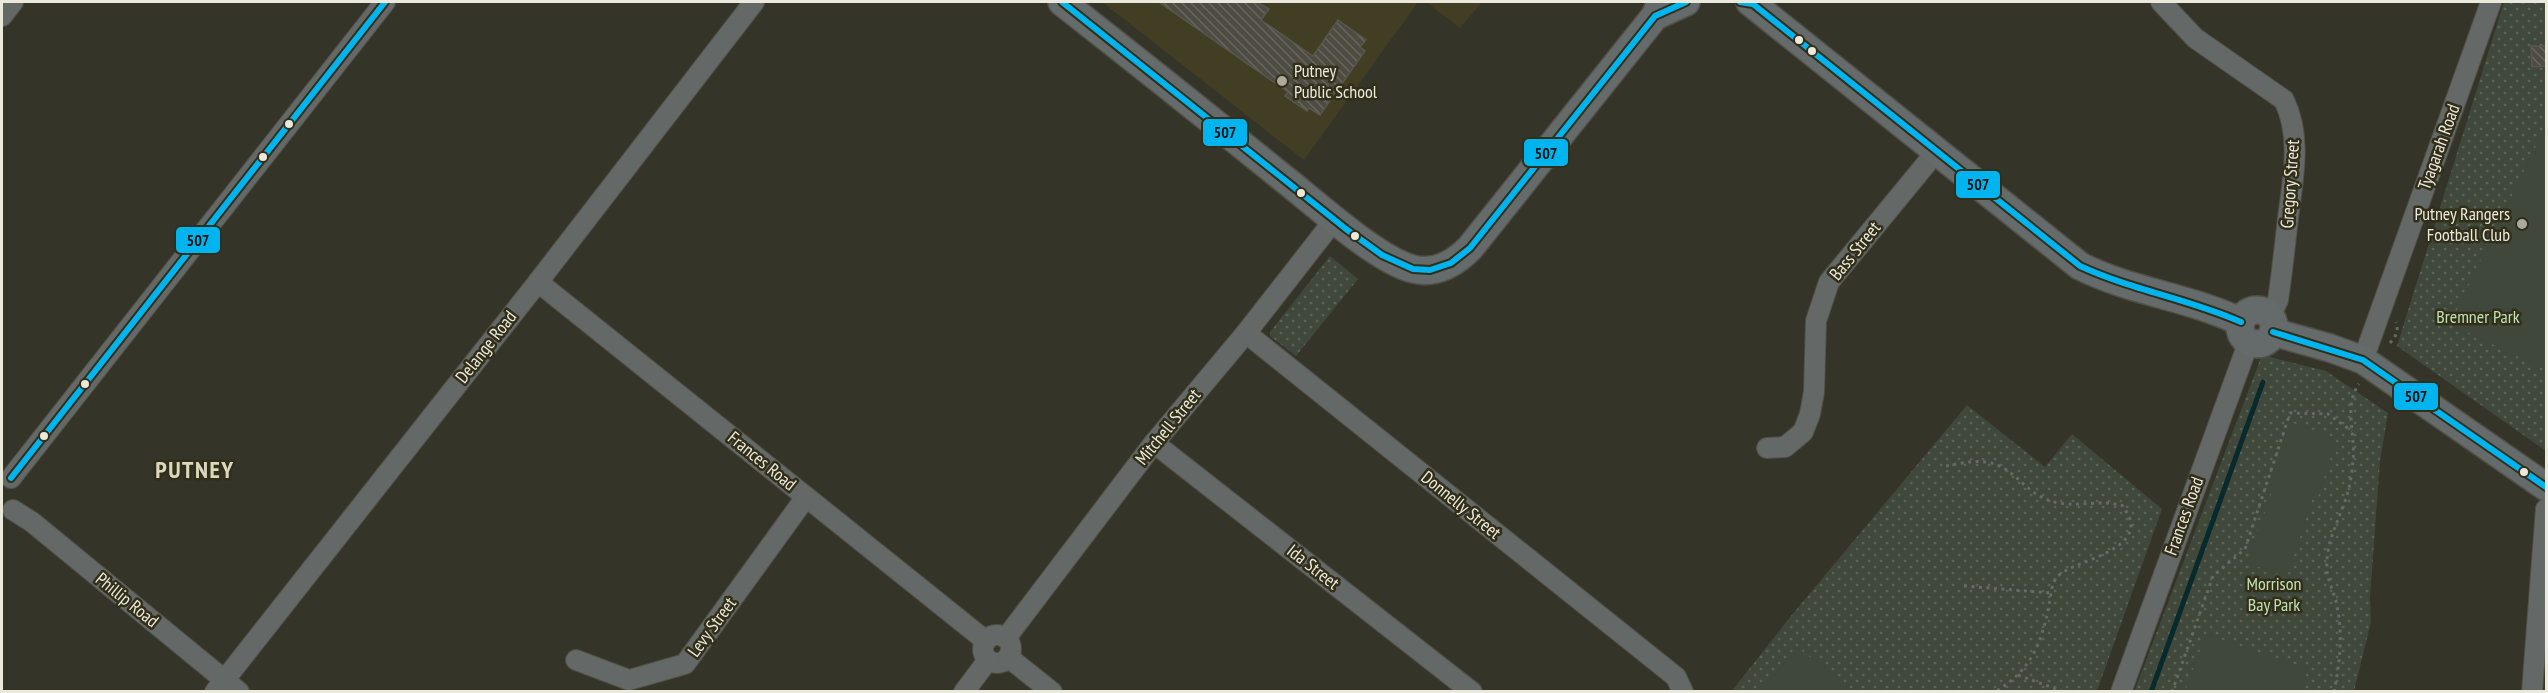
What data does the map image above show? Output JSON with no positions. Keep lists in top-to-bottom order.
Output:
{
  "streets": {
    "street": [
      "Tyagarah Road",
      "Gregory Street",
      "Bass Street",
      "Delange Road",
      "Mitchell Street",
      "Frances Road",
      "Donnelly Street",
      "Ida Street",
      "Phillip Road",
      "Levy Street"
    ]
  },
  "crossings": [
    ["Gregory Street", "Frances Road"],
    ["Delange Road", "Frances Road"],
    ["Delange Road", "Phillip Road"],
    ["Mitchell Street", "Donnelly Street"],
    ["Mitchell Street", "Ida Street"],
    ["Frances Road", "Levy Street"]
  ],
  "districts": ["PUTNEY"],
  "parks": ["Bremner Park", "Morrison Bay Park"],
  "places": ["Putney Public School", "Putney Rangers Football Club"],
  "lines": ["transit line 507"]
}
